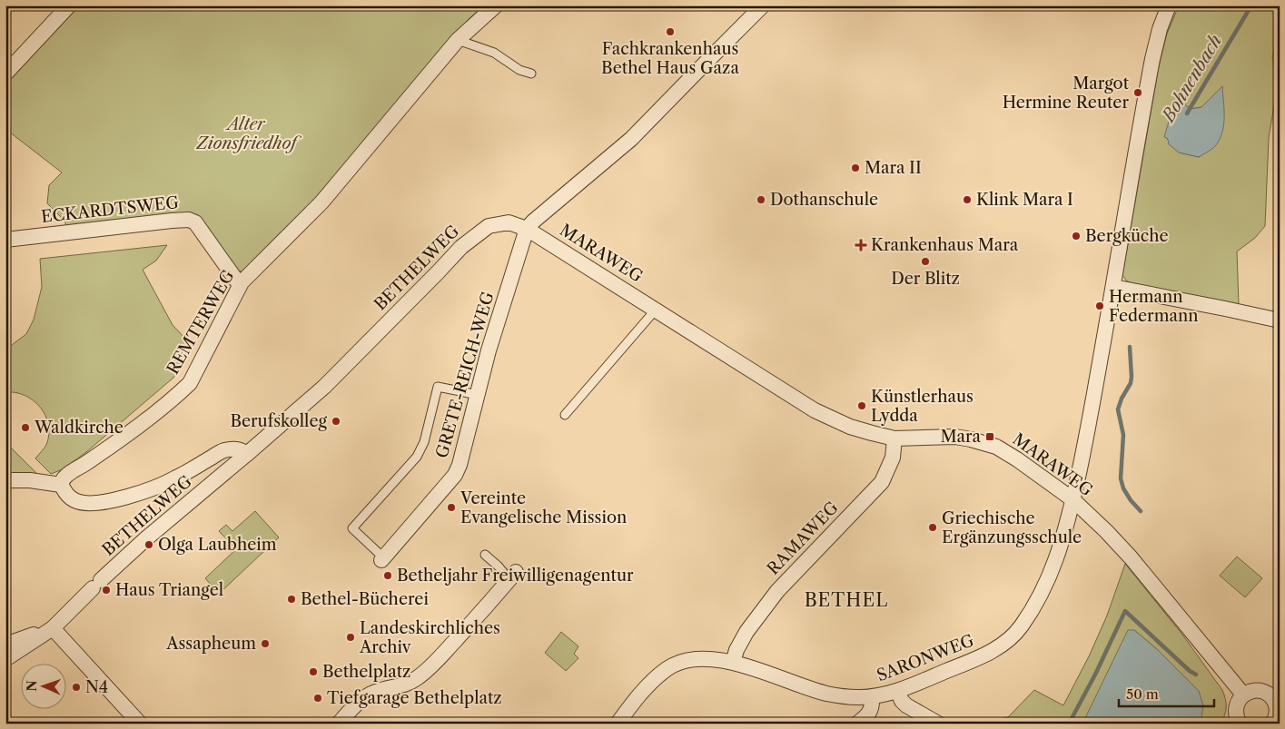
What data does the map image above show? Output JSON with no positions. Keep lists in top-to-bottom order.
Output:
{
  "streets": {
    "street": [
      "ECKARDTSWEG",
      "MARAWEG",
      "BETHELWEG",
      "REMTERWEG",
      "GRETE-REICH-WEG",
      "RAMAWEG",
      "SARONWEG"
    ]
  },
  "crossings": [
    ["ECKARDTSWEG", "REMTERWEG"],
    ["MARAWEG", "BETHELWEG"],
    ["MARAWEG", "GRETE-REICH-WEG"],
    ["MARAWEG", "RAMAWEG"],
    ["MARAWEG", "SARONWEG"],
    ["BETHELWEG", "GRETE-REICH-WEG"],
    ["RAMAWEG", "SARONWEG"]
  ],
  "districts": ["BETHEL"],
  "water": ["Bohnenbach"],
  "parks": ["Alter Zionsfriedhof"],
  "places": {
    "other": [
      "Fachkrankenhaus Bethel Haus Gaza",
      "Margot Hermine Reuter",
      "Mara II",
      "Dothanschule",
      "Klink Mara I",
      "Bergküche",
      "Der Blitz",
      "Hermann Federmann",
      "Künstlerhaus Lydda",
      "Berufskolleg",
      "Waldkirche",
      "Vereinte Evangelische Mission",
      "Griechische Ergänzungsschule",
      "Olga Laubheim",
      "Betheljahr Freiwilligenagentur",
      "Haus Triangel",
      "Bethel-Bücherei",
      "Landeskirchliches Archiv",
      "Assapheum",
      "Bethelplatz",
      "N4",
      "Tiefgarage Bethelplatz"
    ],
    "health": ["Krankenhaus Mara"],
    "transit": ["Mara"]
  },
  "scale_bar": "50 m",
  "north": "left"
}
